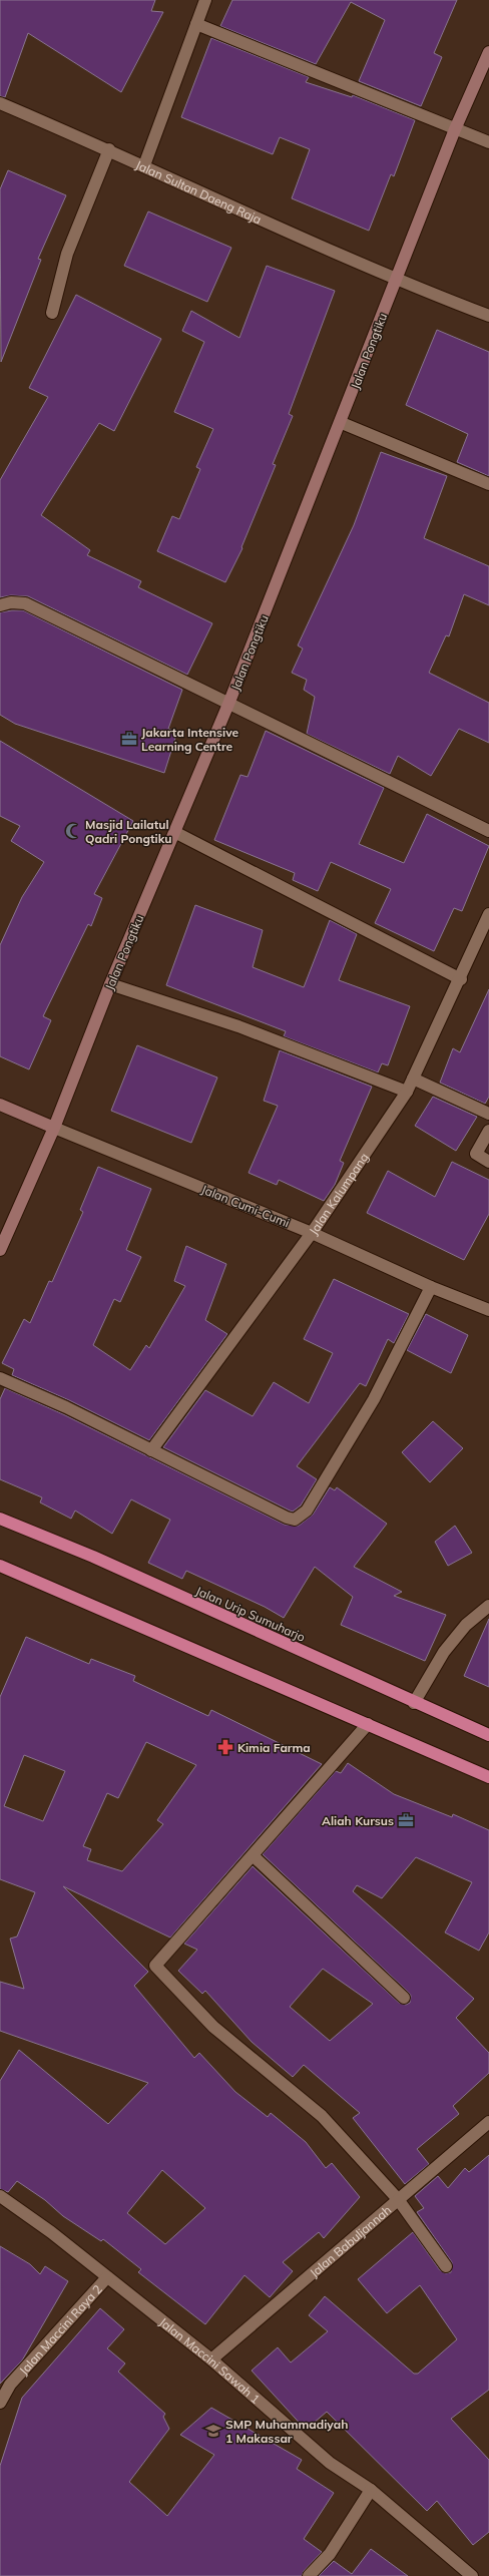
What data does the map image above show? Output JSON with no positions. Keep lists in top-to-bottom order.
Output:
{
  "streets": {
    "highway": ["Jalan Urip Sumuharjo"],
    "street": [
      "Jalan Sultan Daeng Raja",
      "Jalan Pongtiku",
      "Jalan Kalumpang",
      "Jalan Cumi-Cumi",
      "Jalan Babuljannah",
      "Jalan Maccini Raya 2",
      "Jalan Maccini Sawah 1"
    ]
  },
  "crossings": [
    ["Jalan Sultan Daeng Raja", "Jalan Pongtiku"],
    ["Jalan Pongtiku", "Jalan Cumi-Cumi"],
    ["Jalan Kalumpang", "Jalan Cumi-Cumi"],
    ["Jalan Babuljannah", "Jalan Maccini Sawah 1"],
    ["Jalan Maccini Raya 2", "Jalan Maccini Sawah 1"]
  ],
  "places": {
    "office": ["Jakarta Intensive Learning Centre", "Aliah Kursus"],
    "mosque": ["Masjid Lailatul Qadri Pongtiku"],
    "pharmacy": ["Kimia Farma"],
    "school or university": ["SMP Muhammadiyah 1 Makassar"]
  }
}
